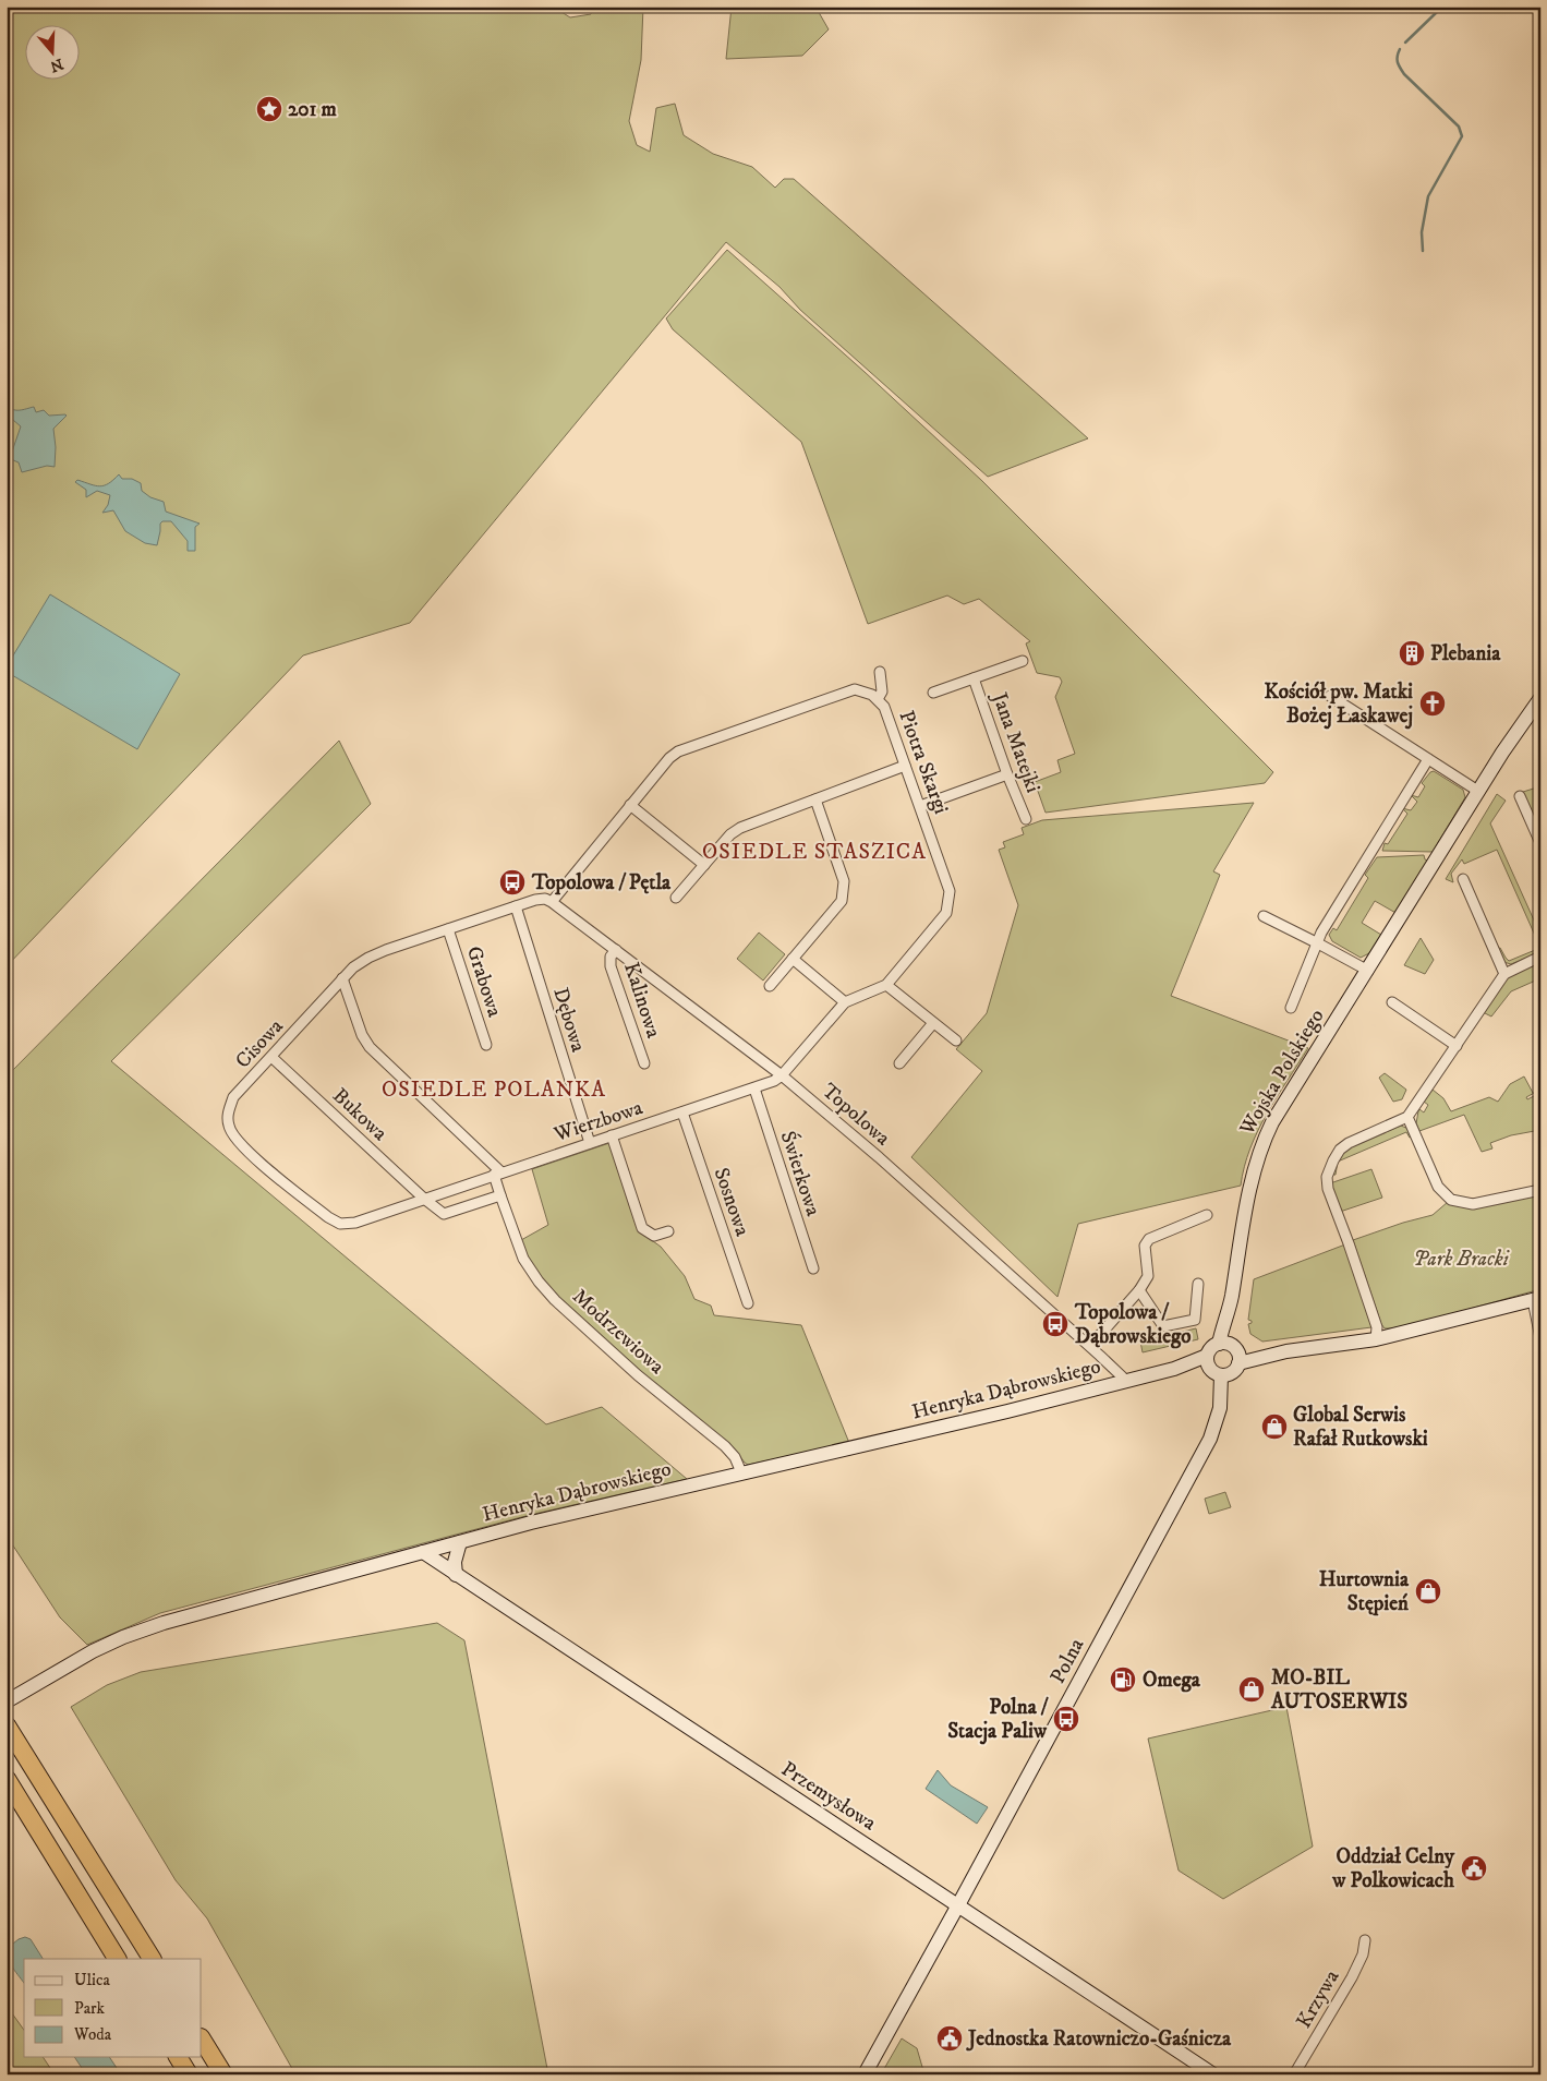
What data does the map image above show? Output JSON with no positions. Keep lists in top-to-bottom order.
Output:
{
  "streets": {
    "street": [
      "Jana Matejki",
      "Piotra Skargi",
      "Grabowa",
      "Kalinowa",
      "Dębowa",
      "Cisowa",
      "Wojska Polskiego",
      "Bukowa",
      "Topolowa",
      "Wierzbowa",
      "Świerkowa",
      "Sosnowa",
      "Modrzewiowa",
      "Henryka Dąbrowskiego",
      "Polna",
      "Przemysłowa",
      "Krzywa"
    ]
  },
  "crossings": [
    ["Piotra Skargi", "Cisowa"],
    ["Piotra Skargi", "Topolowa"],
    ["Piotra Skargi", "Wierzbowa"],
    ["Grabowa", "Cisowa"],
    ["Kalinowa", "Topolowa"],
    ["Dębowa", "Cisowa"],
    ["Dębowa", "Wierzbowa"],
    ["Cisowa", "Bukowa"],
    ["Cisowa", "Topolowa"],
    ["Cisowa", "Wierzbowa"],
    ["Bukowa", "Wierzbowa"],
    ["Bukowa", "Modrzewiowa"],
    ["Topolowa", "Wierzbowa"],
    ["Topolowa", "Henryka Dąbrowskiego"],
    ["Wierzbowa", "Świerkowa"],
    ["Wierzbowa", "Sosnowa"],
    ["Wierzbowa", "Modrzewiowa"],
    ["Modrzewiowa", "Henryka Dąbrowskiego"],
    ["Henryka Dąbrowskiego", "Przemysłowa"],
    ["Polna", "Przemysłowa"]
  ],
  "districts": ["OSIEDLE STASZICA", "OSIEDLE POLANKA"],
  "parks": ["Park Bracki"],
  "places": {
    "place": ["201 m"],
    "building": ["Plebania"],
    "church": ["Kościół pw. Matki Bożej Łaskawej"],
    "bus stop": ["Topolowa / Pętla", "Topolowa / Dąbrowskiego", "Polna / Stacja Paliw"],
    "shop": ["Global Serwis Rafał Rutkowski", "Hurtownia Stępień", "MO-BIL AUTOSERWIS"],
    "fuel station": ["Omega"],
    "public building": ["Oddział Celny w Polkowicach", "Jednostka Ratowniczo-Gaśnicza"]
  },
  "legend": ["Ulica", "Park", "Woda"],
  "north": "bottom"
}
